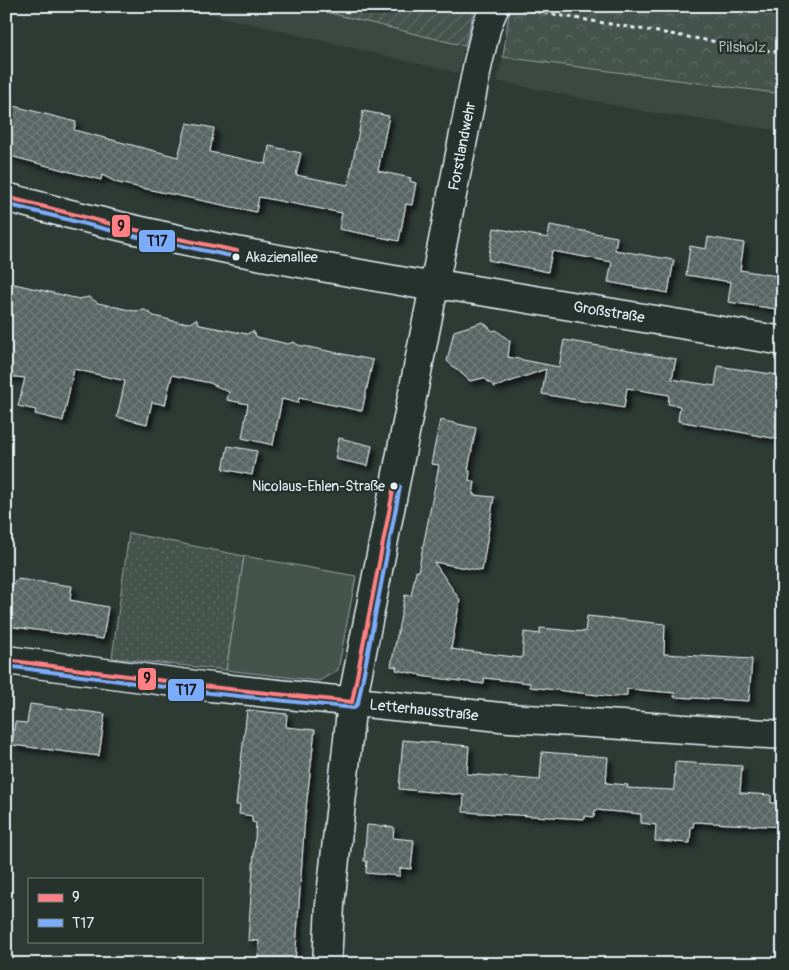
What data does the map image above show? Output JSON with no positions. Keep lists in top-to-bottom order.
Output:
{
  "streets": {
    "street": ["Forstlandwehr", "Großstraße", "Letterhausstraße"]
  },
  "crossings": [
    ["Forstlandwehr", "Großstraße"]
  ],
  "parks": ["Pilsholz"],
  "places": ["Akazienallee", "Nicolaus-Ehlen-Straße"],
  "lines": ["transit line 9", "transit line T17"],
  "legend": ["9", "T17"]
}
